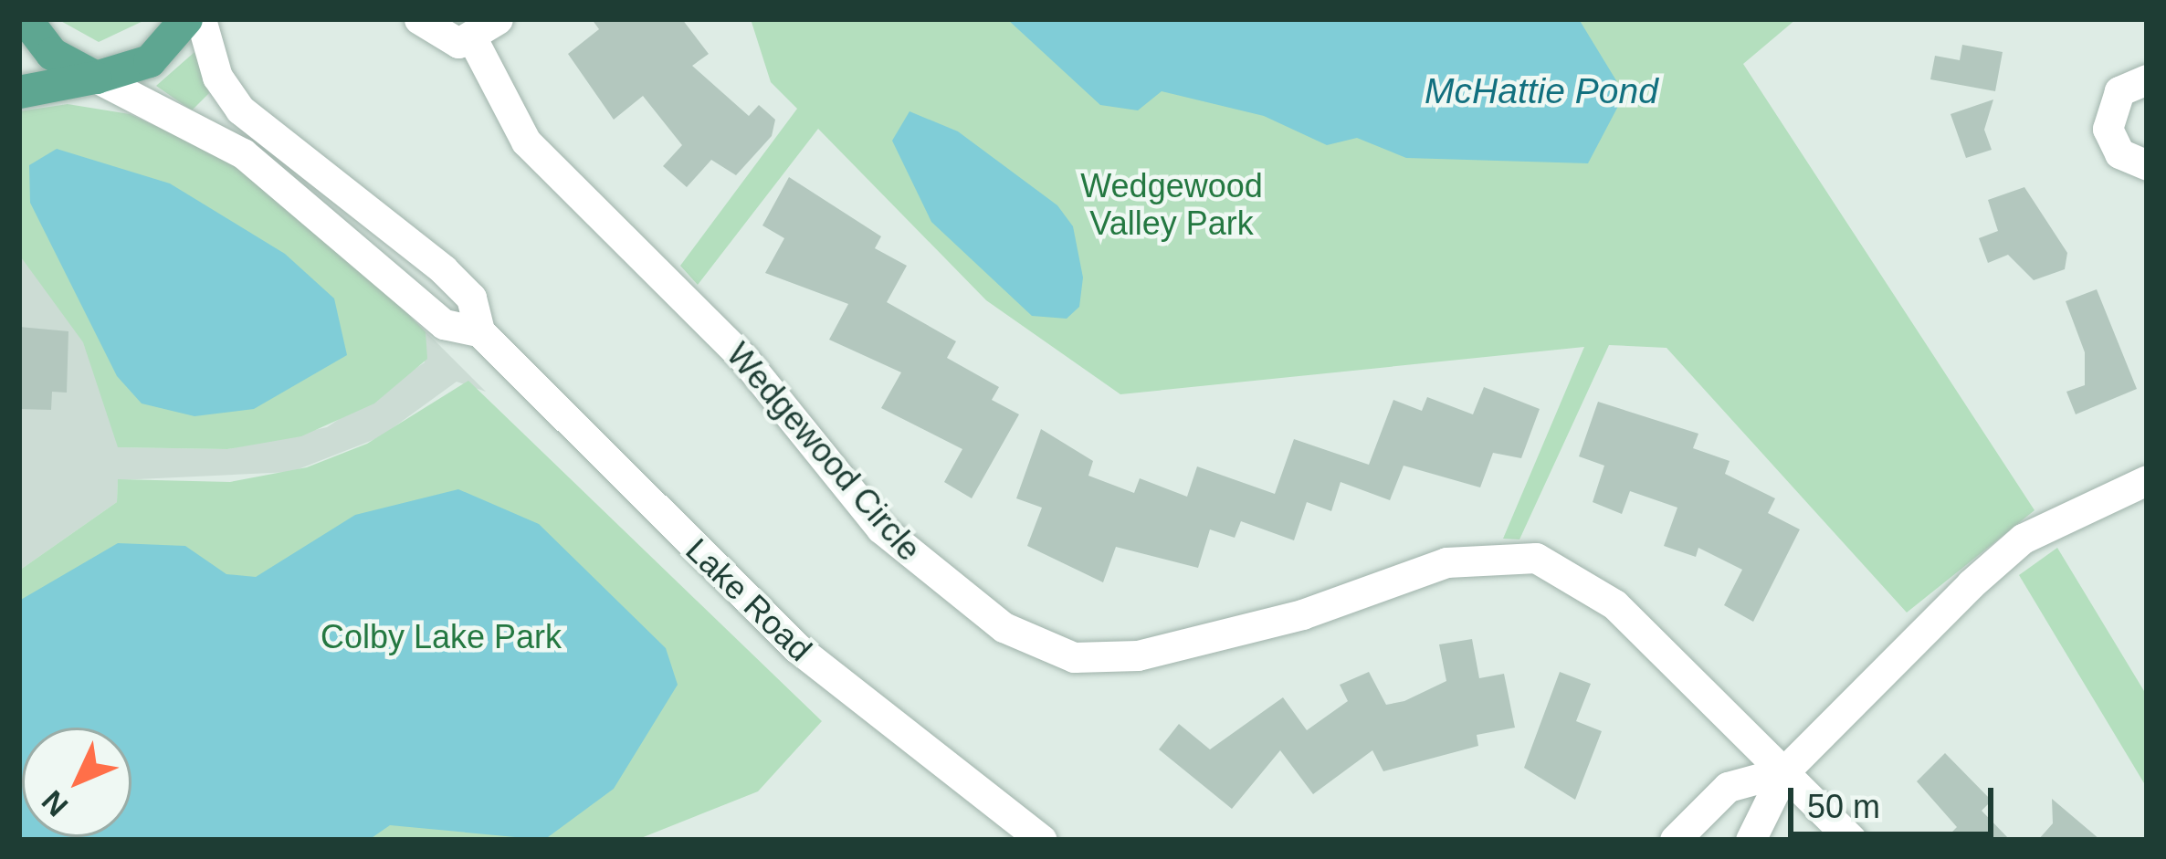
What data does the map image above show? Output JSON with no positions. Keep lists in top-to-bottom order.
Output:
{
  "streets": {
    "street": ["Wedgewood Circle", "Lake Road"]
  },
  "water": ["McHattie Pond"],
  "parks": ["Wedgewood Valley Park", "Colby Lake Park"],
  "scale_bar": "50 m",
  "north": "bottom left"
}
